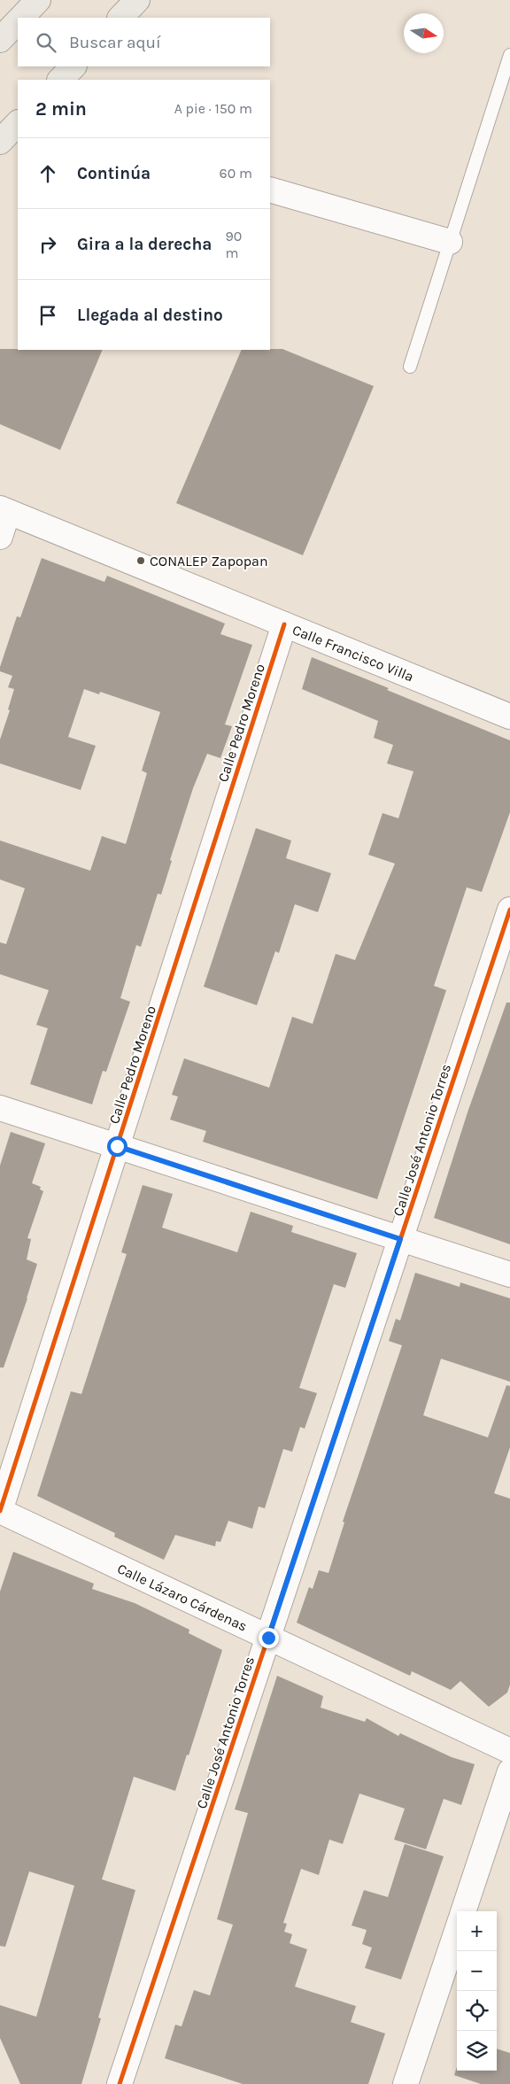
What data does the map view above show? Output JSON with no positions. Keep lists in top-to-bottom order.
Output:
{
  "streets": {
    "street": [
      "Calle Francisco Villa",
      "Calle Pedro Moreno",
      "Calle José Antonio Torres",
      "Calle Lázaro Cárdenas"
    ]
  },
  "crossings": [
    ["Calle Francisco Villa", "Calle Pedro Moreno"],
    ["Calle Pedro Moreno", "Calle Lázaro Cárdenas"],
    ["Calle José Antonio Torres", "Calle Lázaro Cárdenas"]
  ],
  "places": ["CONALEP Zapopan"],
  "north": "right",
  "page": {
    "search": "Buscar aquí",
    "heading": ["2 min", "A pie · 150 m"],
    "list": [
      ["Continúa", "60 m"],
      ["Gira a la derecha", "90 m"],
      "Llegada al destino"
    ],
    "map_buttons": ["+", "−"]
  }
}
